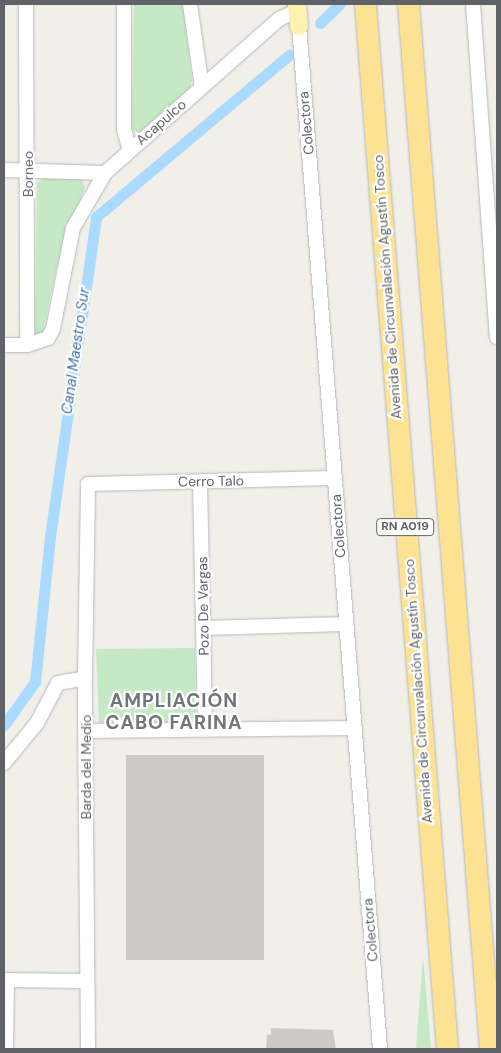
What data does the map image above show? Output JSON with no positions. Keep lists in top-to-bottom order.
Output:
{
  "streets": {
    "highway": ["Avenida de Circunvalación Agustín Tosco", "RN A019"],
    "street": [
      "Acapulco",
      "Colectora",
      "Borneo",
      "Cerro Talo",
      "Pozo De Vargas",
      "Barda del Medio"
    ]
  },
  "crossings": [
    ["Acapulco", "Colectora"],
    ["Acapulco", "Borneo"],
    ["Colectora", "Cerro Talo"],
    ["Cerro Talo", "Pozo De Vargas"],
    ["Cerro Talo", "Barda del Medio"]
  ],
  "districts": ["AMPLIACIÓN CABO FARINA"],
  "water": ["Canal Maestro Sur"]
}
